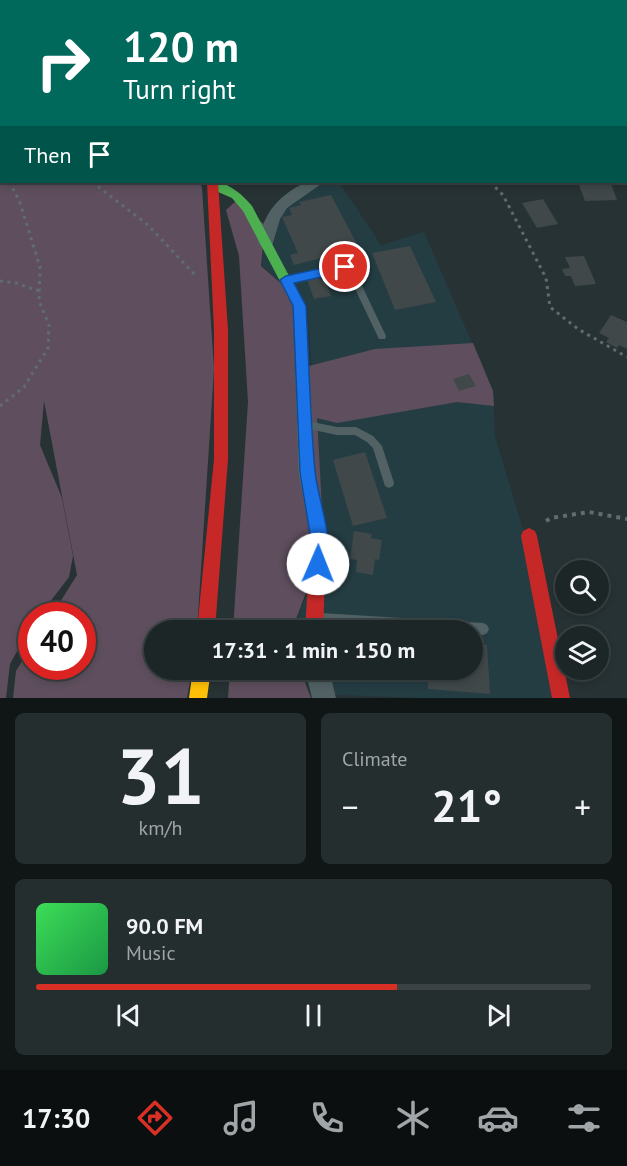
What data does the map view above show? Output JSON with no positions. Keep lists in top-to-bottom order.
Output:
{
  "page": {
    "turn": ["120 m", "Turn right"],
    "then": "Then",
    "limit": "40",
    "trip": "17:31 · 1 min · 150 m",
    "tile": [
      ["31", "km/h"],
      "Climate"
    ],
    "heat": ["−", "21°", "+"],
    "song": ["90.0 FM", "Music"],
    "tabs": "17:30"
  }
}
